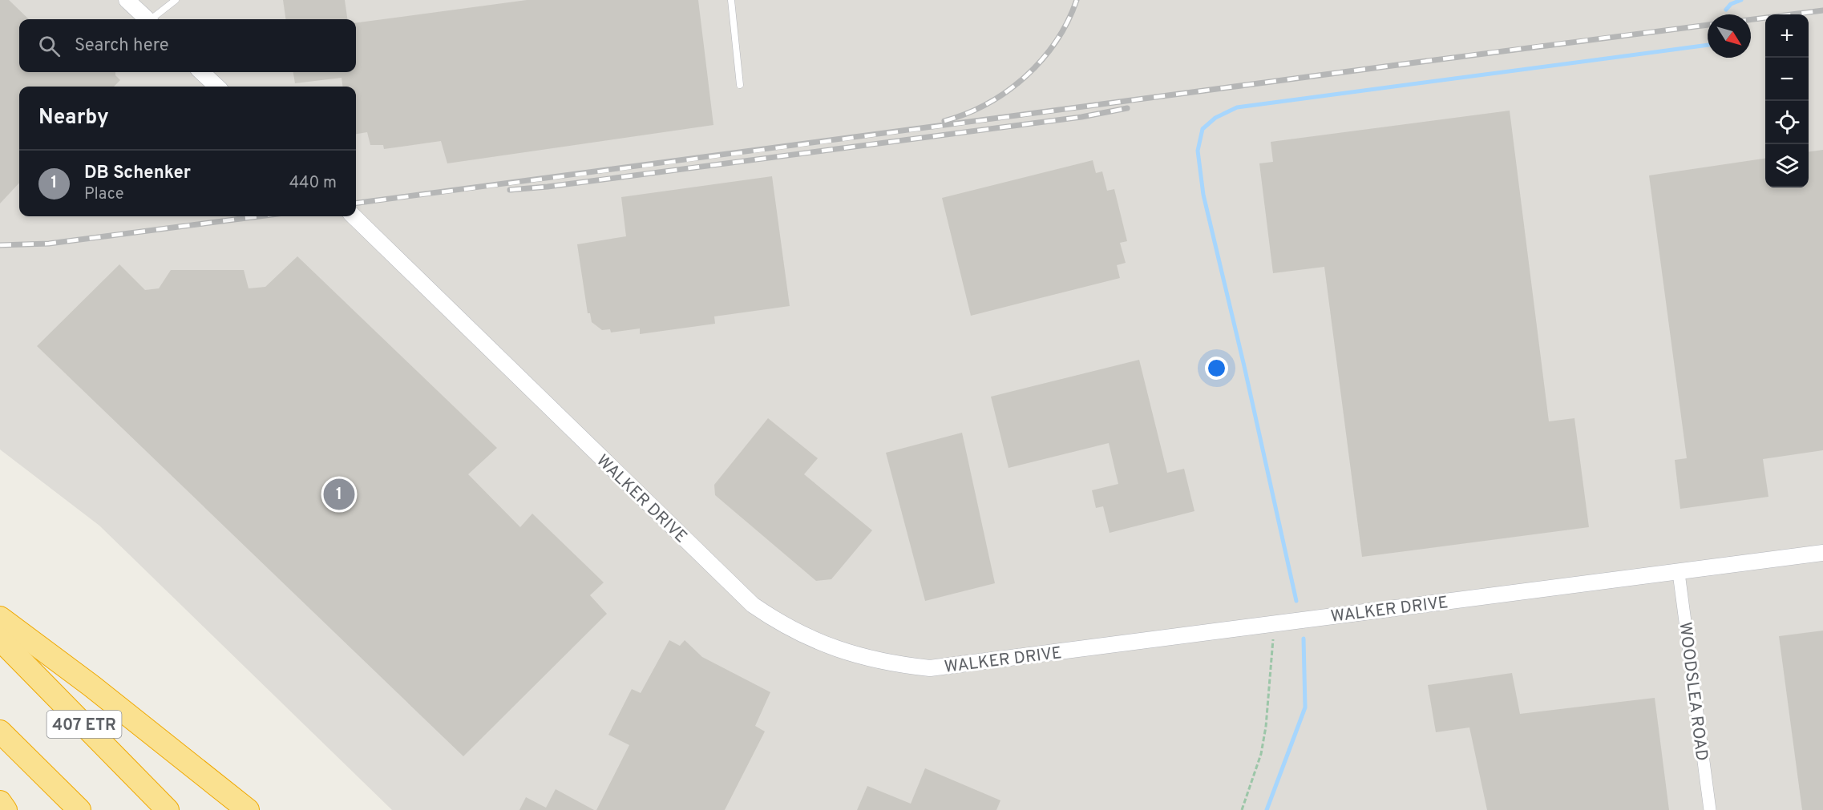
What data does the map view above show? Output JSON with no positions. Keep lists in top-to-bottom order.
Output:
{
  "streets": {
    "highway": ["407 ETR"],
    "street": ["WALKER DRIVE", "WOODSLEA ROAD"]
  },
  "crossings": [
    ["WALKER DRIVE", "WOODSLEA ROAD"]
  ],
  "north": "bottom right",
  "page": {
    "map_buttons": ["+", "−"],
    "search": "Search here",
    "heading": "Nearby",
    "list": [
      {
        "mark": "1",
        "name": "DB Schenker",
        "note": "Place",
        "value": "440 m"
      }
    ],
    "pins": "1"
  }
}
